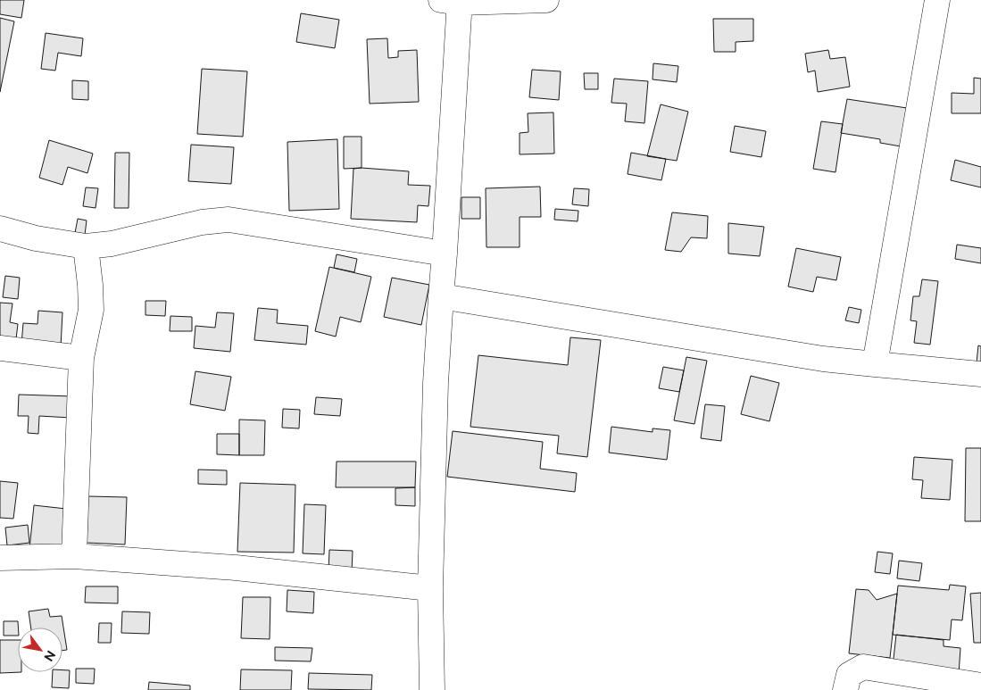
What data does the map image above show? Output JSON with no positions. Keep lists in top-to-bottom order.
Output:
{
  "north": "bottom right"
}
